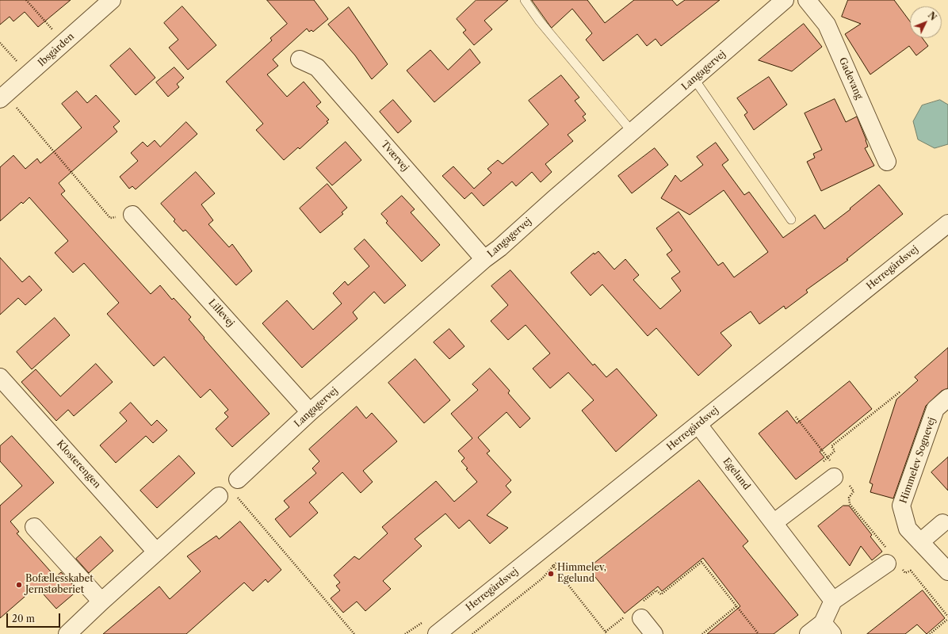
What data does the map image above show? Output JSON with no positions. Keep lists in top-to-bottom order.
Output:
{
  "streets": {
    "street": [
      "Ibsgården",
      "Langagervej",
      "Gadevang",
      "Tværvej",
      "Herregårdsvej",
      "Lillevej",
      "Himmelev Sognevej",
      "Klosterengen",
      "Egelund"
    ]
  },
  "crossings": [
    ["Langagervej", "Tværvej"],
    ["Langagervej", "Lillevej"],
    ["Herregårdsvej", "Egelund"]
  ],
  "places": ["Himmelev, Egelund", "Bofællesskabet Jernstøberiet"],
  "scale_bar": "20 m",
  "north": "top right"
}
